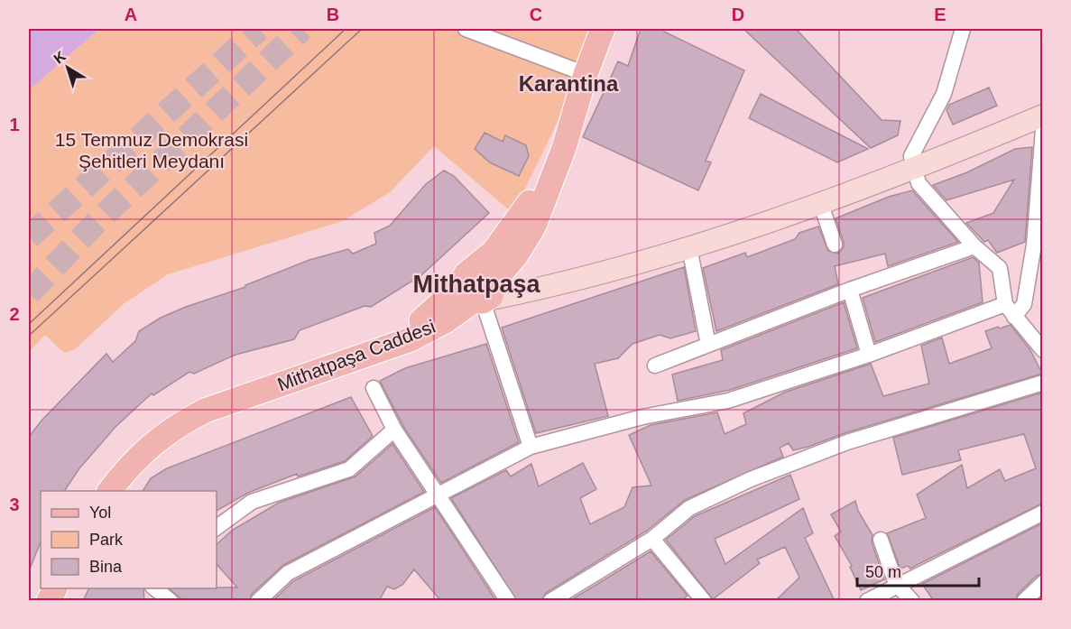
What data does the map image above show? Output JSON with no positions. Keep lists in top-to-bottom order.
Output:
{
  "streets": {
    "main road": ["Mithatpaşa Caddesi"]
  },
  "districts": ["Karantina", "Mithatpaşa"],
  "parks": ["15 Temmuz Demokrasi Şehitleri Meydanı"],
  "legend": ["Yol", "Park", "Bina"],
  "scale_bar": "50 m",
  "north": "top left",
  "grid": {
    "columns": [
      "A",
      "B",
      "C",
      "D",
      "E"
    ],
    "rows": ["1", "2", "3"]
  }
}
